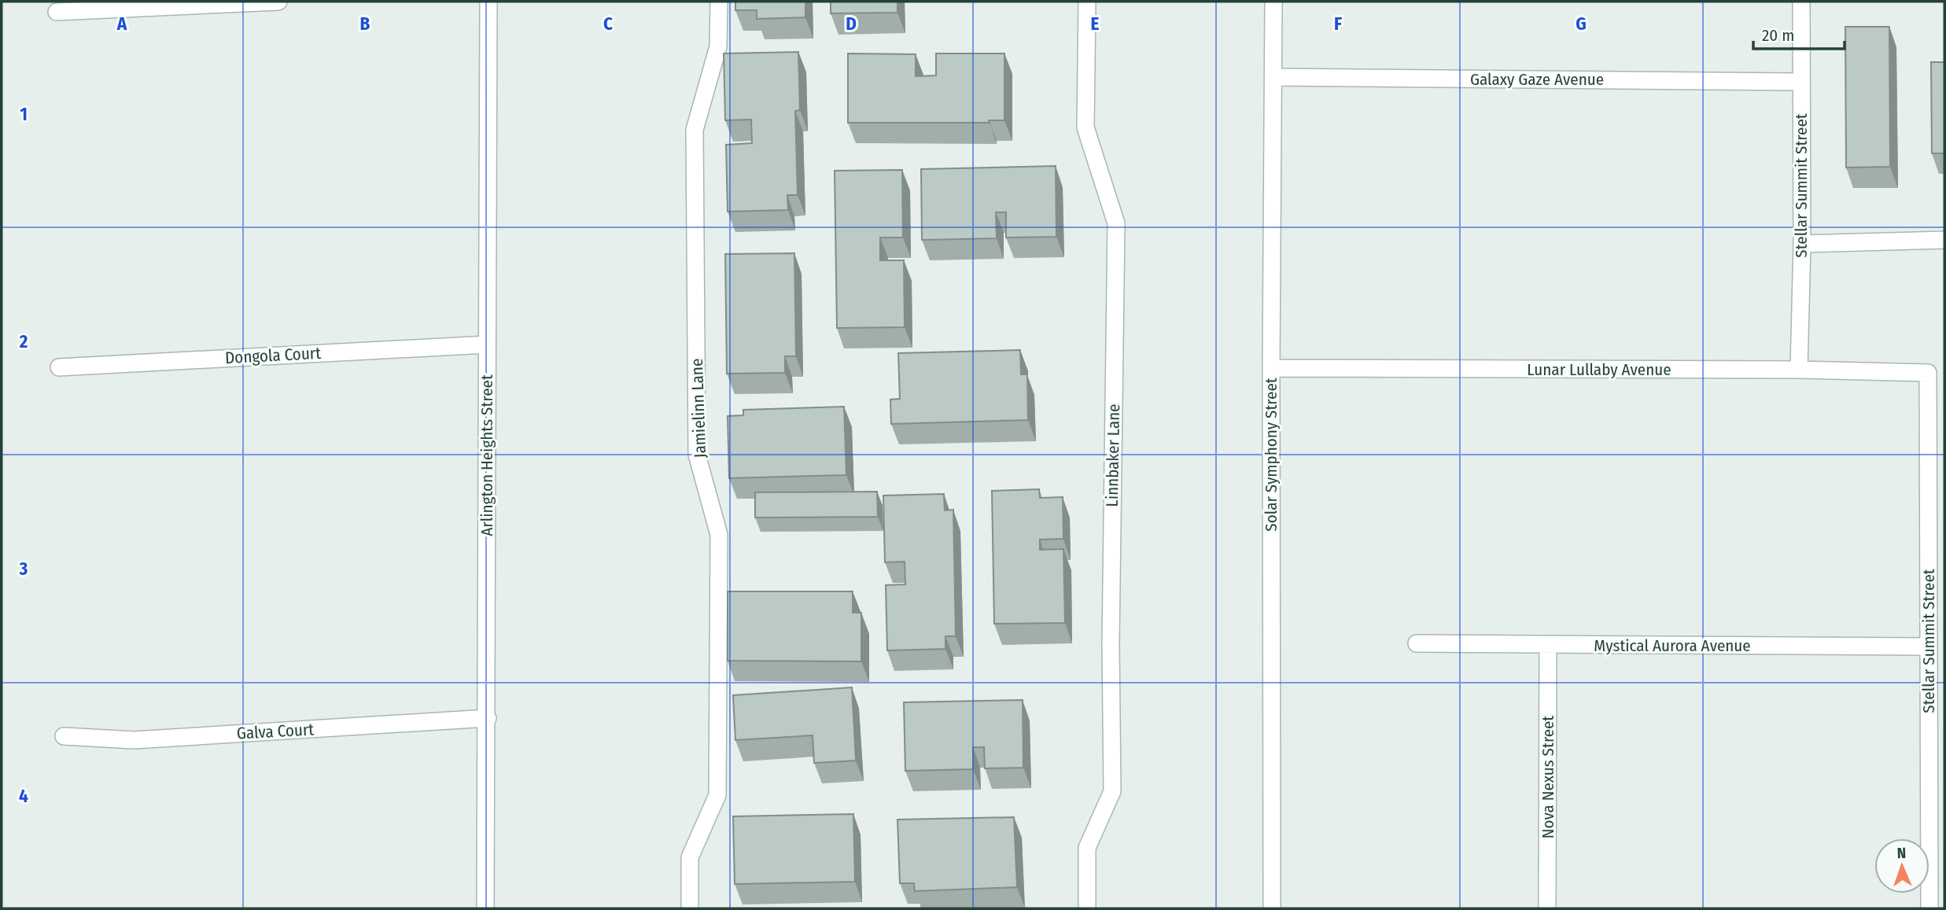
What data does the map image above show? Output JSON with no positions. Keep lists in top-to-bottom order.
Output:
{
  "streets": {
    "street": [
      "Galaxy Gaze Avenue",
      "Stellar Summit Street",
      "Dongola Court",
      "Lunar Lullaby Avenue",
      "Jamielinn Lane",
      "Solar Symphony Street",
      "Arlington Heights Street",
      "Linnbaker Lane",
      "Mystical Aurora Avenue",
      "Galva Court",
      "Nova Nexus Street"
    ]
  },
  "crossings": [
    ["Galaxy Gaze Avenue", "Stellar Summit Street"],
    ["Galaxy Gaze Avenue", "Solar Symphony Street"],
    ["Stellar Summit Street", "Lunar Lullaby Avenue"],
    ["Stellar Summit Street", "Mystical Aurora Avenue"],
    ["Dongola Court", "Arlington Heights Street"],
    ["Lunar Lullaby Avenue", "Solar Symphony Street"],
    ["Arlington Heights Street", "Galva Court"],
    ["Mystical Aurora Avenue", "Nova Nexus Street"]
  ],
  "scale_bar": "20 m",
  "north": "top",
  "grid": {
    "columns": [
      "A",
      "B",
      "C",
      "D",
      "E",
      "F",
      "G"
    ],
    "rows": [
      "1",
      "2",
      "3",
      "4"
    ]
  }
}
